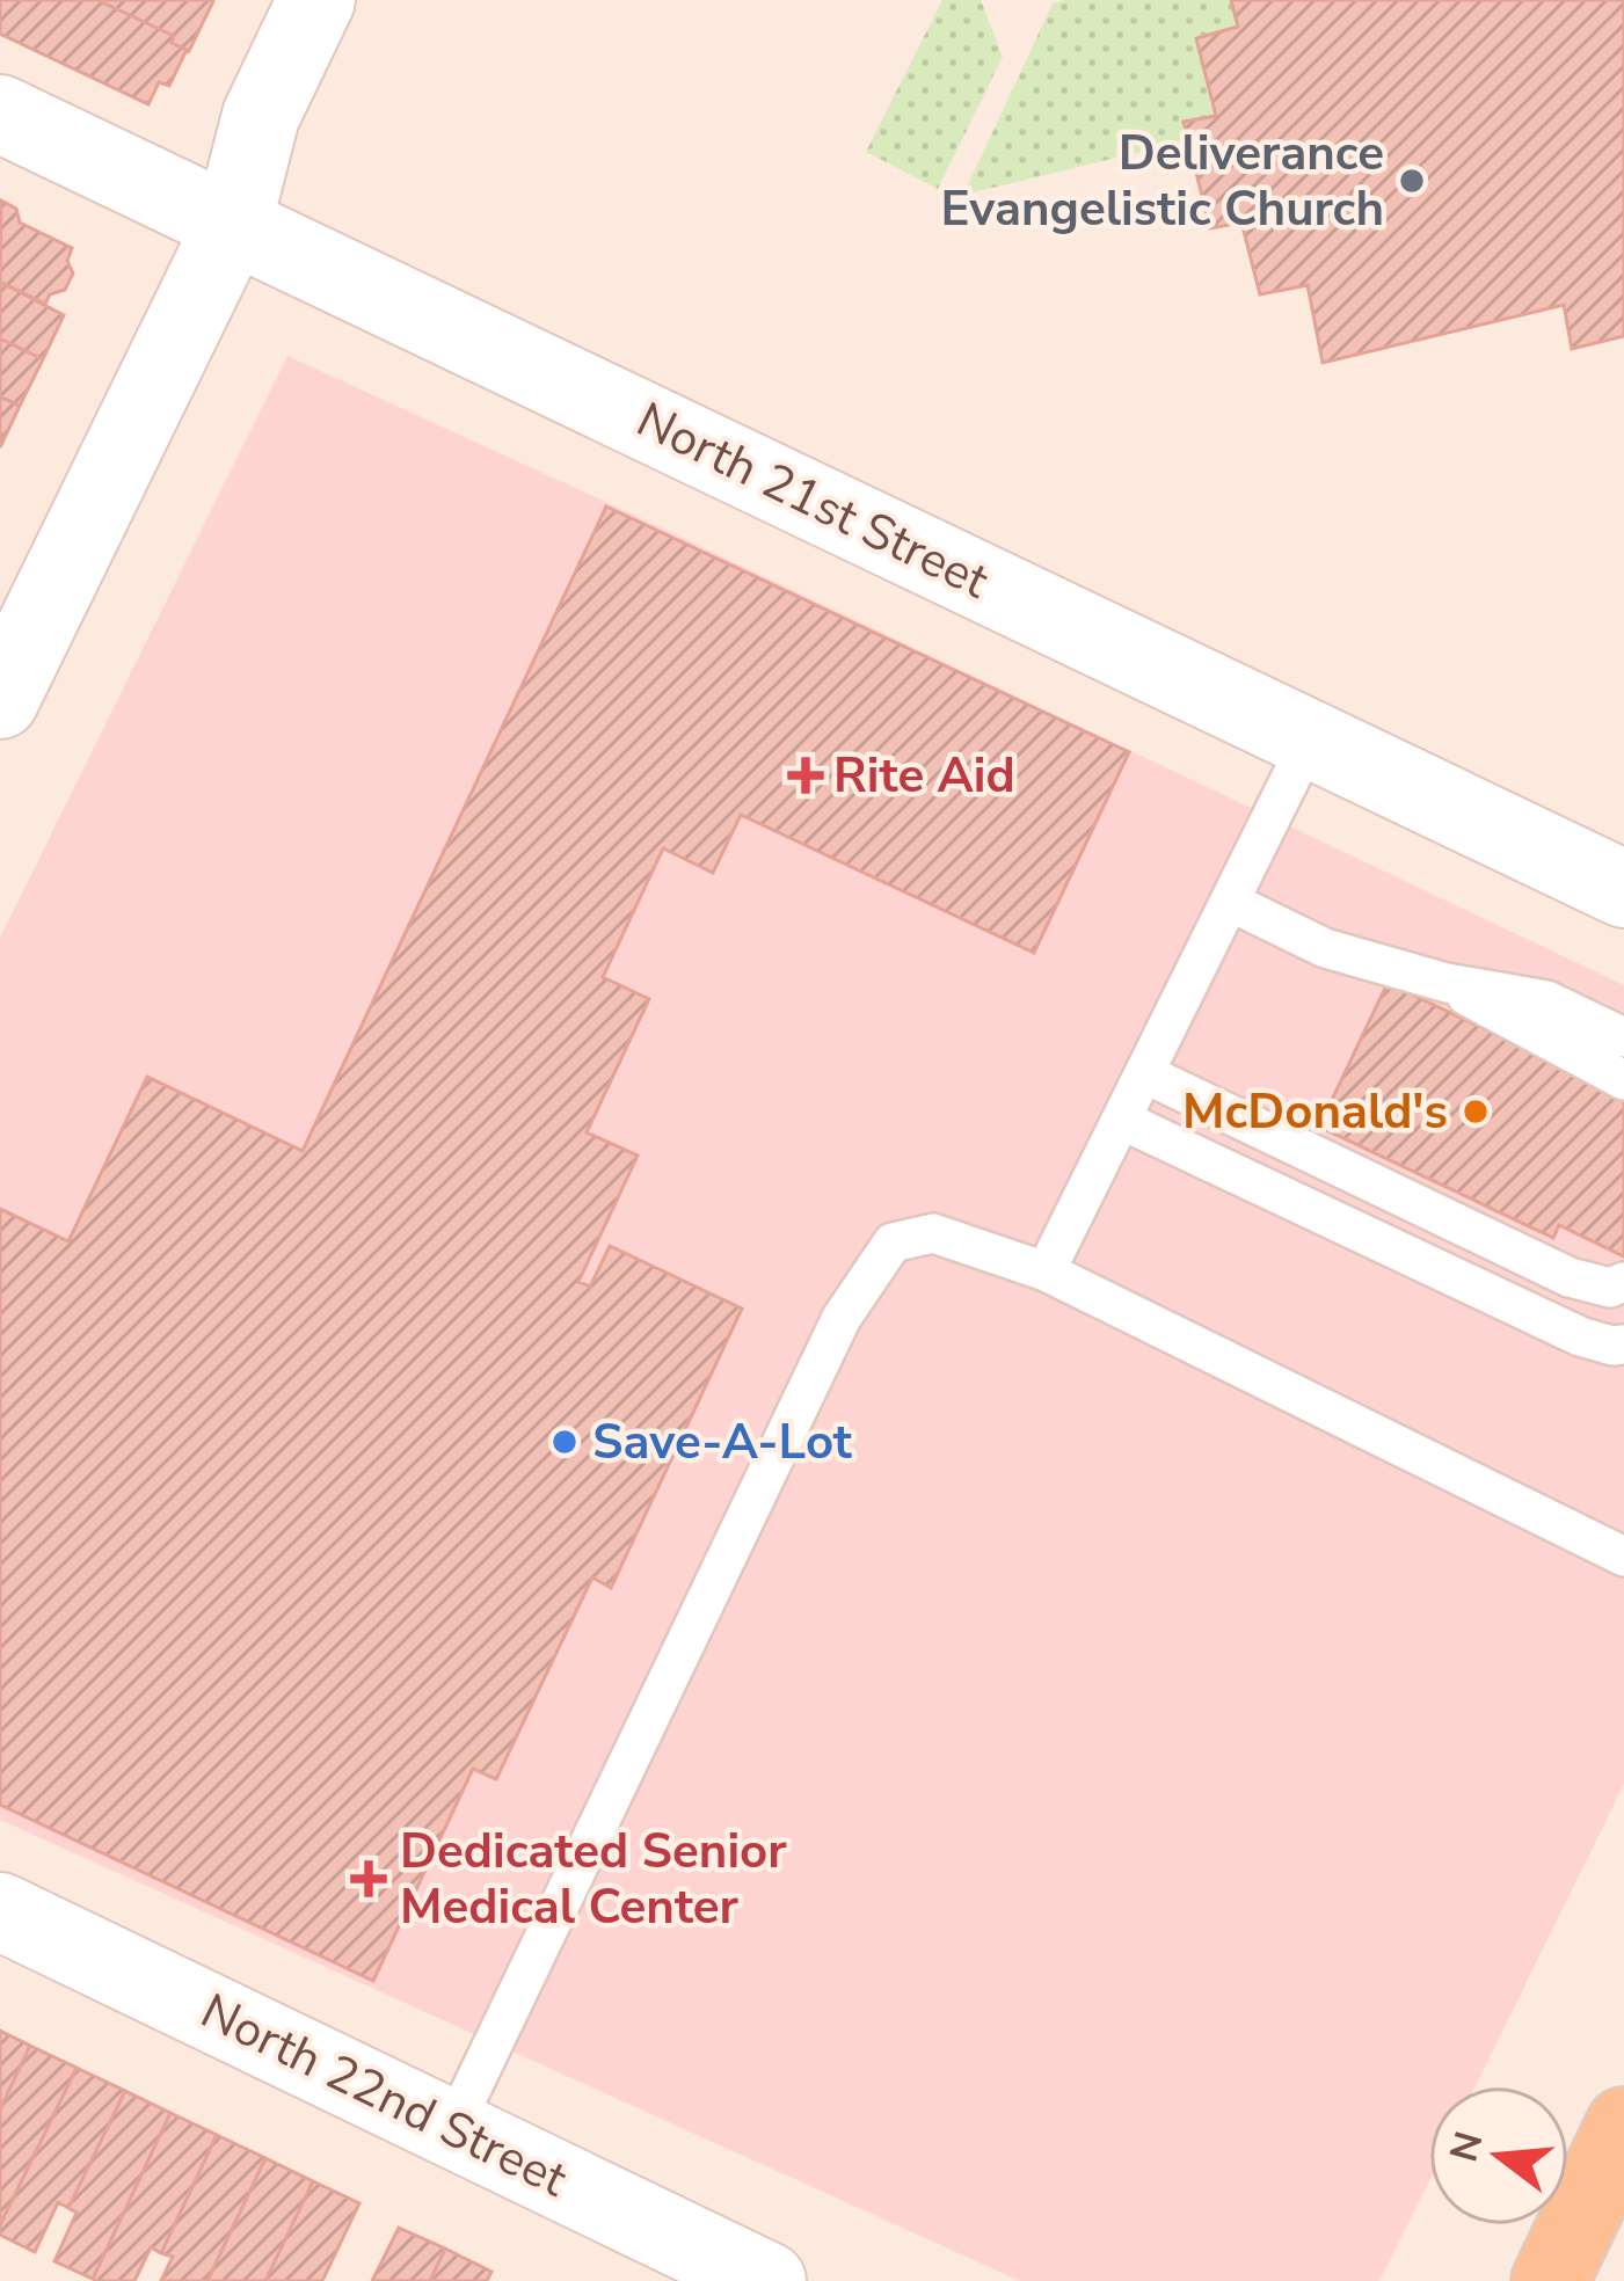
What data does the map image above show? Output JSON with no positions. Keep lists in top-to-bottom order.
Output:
{
  "streets": {
    "street": ["North 21st Street", "North 22nd Street"]
  },
  "places": {
    "other": ["Deliverance Evangelistic Church", "McDonald's", "Save-A-Lot"],
    "health": ["Rite Aid", "Dedicated Senior Medical Center"]
  },
  "north": "left"
}
